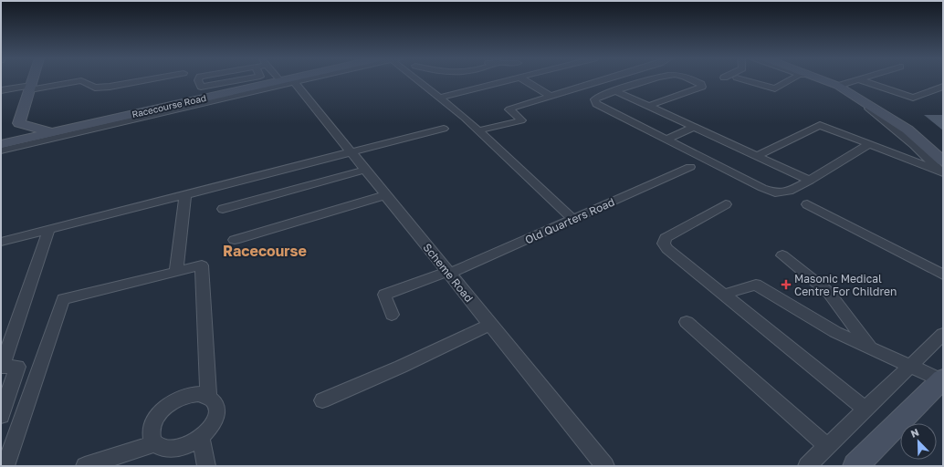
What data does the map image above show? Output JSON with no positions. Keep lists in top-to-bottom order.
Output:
{
  "streets": {
    "street": ["Racecourse Road", "Old Quarters Road", "Scheme Road"]
  },
  "crossings": [
    ["Racecourse Road", "Scheme Road"],
    ["Old Quarters Road", "Scheme Road"]
  ],
  "districts": ["Racecourse"],
  "places": {
    "health": ["Masonic Medical Centre For Children"]
  },
  "north": "top left"
}
